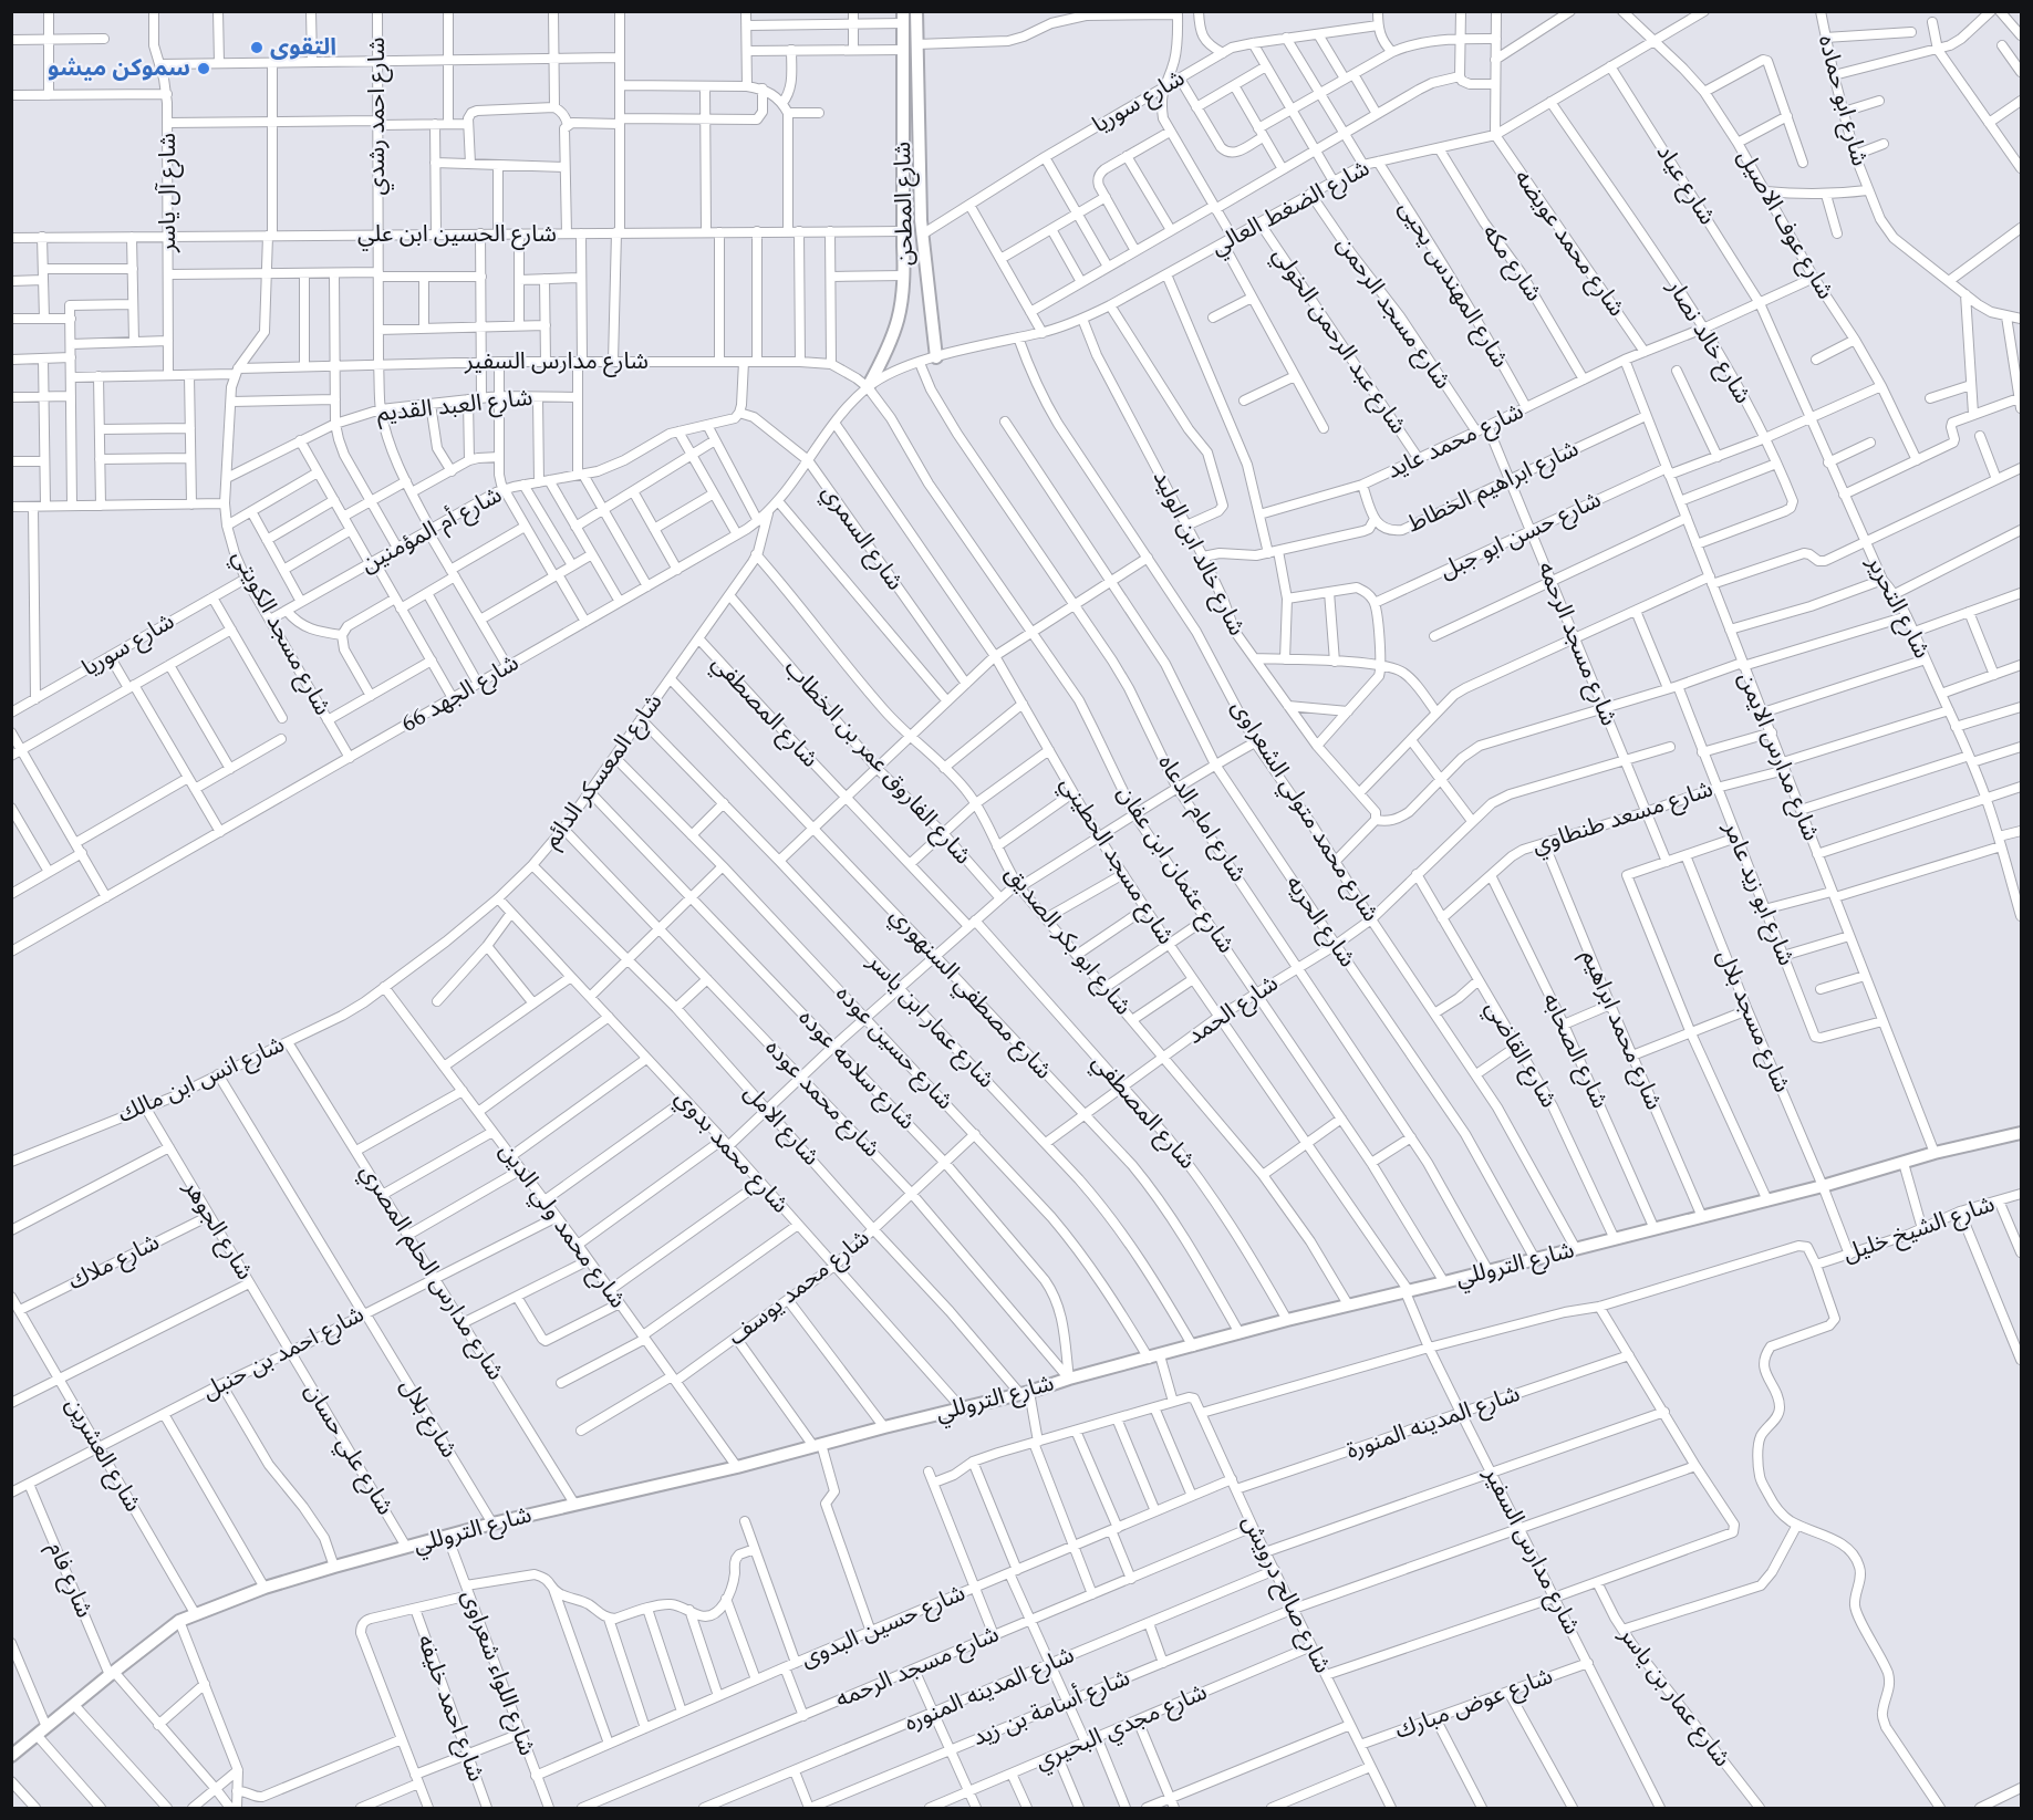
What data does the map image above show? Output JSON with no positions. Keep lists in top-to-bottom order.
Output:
{
  "streets": {
    "street": [
      "شارع ابو حماده",
      "شارع سوريا",
      "شارع احمد رشدي",
      "شارع عياد",
      "شارع آل ياسر",
      "شارع المطحن",
      "شارع الضغط العالي",
      "شارع عوف الاصيل",
      "شارع الحسين ابن علي",
      "شارع محمد عويضه",
      "شارع مكه",
      "شارع المهندس يحيى",
      "شارع مسجد الرحمن",
      "شارع عبد الرحمن الخولي",
      "شارع خالد نصار",
      "شارع مدارس السفير",
      "شارع العبد القديم",
      "شارع محمد عايد",
      "شارع ابراهيم الخطاط",
      "شارع أم المؤمنين",
      "شارع حسن ابو جبل",
      "شارع السمري",
      "شارع خالد ابن الوليد",
      "شارع التحرير",
      "شارع مسجد الكويتي",
      "شارع مسجد الرحمه",
      "شارع الجهد 66",
      "شارع المصطفي",
      "شارع مدارس الايمن",
      "شارع الفاروق عمر بن الخطاب",
      "شارع المعسكر الدائم",
      "شارع محمد متولي الشعراوى",
      "شارع مسعد طنطاوي",
      "شارع امام الدعاه",
      "شارع مسجد الحطيني",
      "شارع عثمان ابن عفان",
      "شارع ابو زيد عامر",
      "شارع الحريه",
      "شارع ابو بكر الصديق",
      "شارع مصطفي السنهوري",
      "شارع الحمد",
      "شارع عمار ابن ياسر",
      "شارع مسجد بلال",
      "شارع محمد ابراهيم",
      "شارع حسين عوده",
      "شارع الصحابه",
      "شارع القاضي",
      "شارع سلامه عوده",
      "شارع انس ابن مالك",
      "شارع محمد عوده",
      "شارع الامل",
      "شارع محمد بدوي",
      "شارع محمد ولي الدين",
      "شارع الشيخ خليل",
      "شارع الجوهر",
      "شارع ملاك",
      "شارع التروللي",
      "شارع مدارس الحلم المصري",
      "شارع محمد يوسف",
      "شارع احمد بن حنبل",
      "شارع بلال",
      "شارع المدينه المنورة",
      "شارع علي حسان",
      "شارع العشرين",
      "شارع فام",
      "شارع صالح درويش",
      "شارع حسين البدوى",
      "شارع اللواء شعراوى",
      "شارع المدينه المنوره",
      "شارع عمار بن ياسر",
      "شارع عوض مبارك",
      "شارع احمد خليفه",
      "شارع أسامة بن زيد",
      "شارع مجدي البحيري"
    ]
  },
  "crossings": [
    ["شارع سوريا", "شارع المطحن"],
    ["شارع سوريا", "شارع مسجد الكويتي"],
    ["شارع احمد رشدي", "شارع الحسين ابن علي"],
    ["شارع احمد رشدي", "شارع مدارس السفير"],
    ["شارع احمد رشدي", "شارع العبد القديم"],
    ["شارع احمد رشدي", "شارع أم المؤمنين"],
    ["شارع احمد رشدي", "شارع الجهد 66"],
    ["شارع عياد", "شارع الضغط العالي"],
    ["شارع عياد", "شارع محمد عايد"],
    ["شارع عياد", "شارع التحرير"],
    ["شارع آل ياسر", "شارع الحسين ابن علي"],
    ["شارع آل ياسر", "شارع مدارس السفير"],
    ["شارع المطحن", "شارع الضغط العالي"],
    ["شارع المطحن", "شارع الحسين ابن علي"],
    ["شارع المطحن", "شارع مدارس السفير"],
    ["شارع المطحن", "شارع الجهد 66"],
    ["شارع المطحن", "شارع عثمان ابن عفان"],
    ["شارع الضغط العالي", "شارع عوف الاصيل"],
    ["شارع الضغط العالي", "شارع محمد عويضه"],
    ["شارع الضغط العالي", "شارع مكه"],
    ["شارع الضغط العالي", "شارع المهندس يحيى"],
    ["شارع الضغط العالي", "شارع مسجد الرحمن"],
    ["شارع الضغط العالي", "شارع عبد الرحمن الخولي"],
    ["شارع الضغط العالي", "شارع خالد نصار"],
    ["شارع الضغط العالي", "شارع مدارس السفير"],
    ["شارع الضغط العالي", "شارع خالد ابن الوليد"],
    ["شارع الضغط العالي", "شارع الجهد 66"],
    ["شارع الضغط العالي", "شارع محمد متولي الشعراوى"],
    ["شارع الضغط العالي", "شارع امام الدعاه"],
    ["شارع الضغط العالي", "شارع عثمان ابن عفان"],
    ["شارع عوف الاصيل", "شارع محمد عايد"],
    ["شارع عوف الاصيل", "شارع حسن ابو جبل"],
    ["شارع الحسين ابن علي", "شارع مسجد الكويتي"],
    ["شارع محمد عويضه", "شارع محمد عايد"],
    ["شارع مكه", "شارع محمد عايد"],
    ["شارع المهندس يحيى", "شارع محمد عايد"],
    ["شارع مسجد الرحمن", "شارع محمد عايد"],
    ["شارع عبد الرحمن الخولي", "شارع محمد عايد"],
    ["شارع خالد نصار", "شارع محمد عايد"],
    ["شارع خالد نصار", "شارع حسن ابو جبل"],
    ["شارع خالد نصار", "شارع مدارس الايمن"],
    ["شارع مدارس السفير", "شارع مسجد الكويتي"],
    ["شارع مدارس السفير", "شارع الجهد 66"],
    ["شارع مدارس السفير", "شارع مسجد الحطيني"],
    ["شارع مدارس السفير", "شارع عثمان ابن عفان"],
    ["شارع مدارس السفير", "شارع التروللي"],
    ["شارع مدارس السفير", "شارع المدينه المنورة"],
    ["شارع مدارس السفير", "شارع عوض مبارك"],
    ["شارع مدارس السفير", "شارع أسامة بن زيد"],
    ["شارع العبد القديم", "شارع مسجد الكويتي"],
    ["شارع محمد عايد", "شارع ابراهيم الخطاط"],
    ["شارع محمد عايد", "شارع التحرير"],
    ["شارع محمد عايد", "شارع مسجد الرحمه"],
    ["شارع محمد عايد", "شارع مدارس الايمن"],
    ["شارع ابراهيم الخطاط", "شارع مسجد الرحمه"],
    ["شارع ابراهيم الخطاط", "شارع مدارس الايمن"],
    ["شارع أم المؤمنين", "شارع السمري"],
    ["شارع أم المؤمنين", "شارع مسجد الكويتي"],
    ["شارع حسن ابو جبل", "شارع التحرير"],
    ["شارع حسن ابو جبل", "شارع مسجد الرحمه"],
    ["شارع حسن ابو جبل", "شارع مدارس الايمن"],
    ["شارع السمري", "شارع الجهد 66"],
    ["شارع التحرير", "شارع مسعد طنطاوي"],
    ["شارع مسجد الكويتي", "شارع الجهد 66"],
    ["شارع مسجد الرحمه", "شارع مسعد طنطاوي"],
    ["شارع مسجد الرحمه", "شارع الحمد"],
    ["شارع مسجد الرحمه", "شارع صالح درويش"],
    ["شارع الجهد 66", "شارع المعسكر الدائم"],
    ["شارع الجهد 66", "شارع مسجد الحطيني"],
    ["شارع الجهد 66", "شارع عثمان ابن عفان"],
    ["شارع المصطفي", "شارع المعسكر الدائم"],
    ["شارع المصطفي", "شارع الحمد"],
    ["شارع المصطفي", "شارع التروللي"],
    ["شارع مدارس الايمن", "شارع مسعد طنطاوي"],
    ["شارع مدارس الايمن", "شارع ابو زيد عامر"],
    ["شارع مدارس الايمن", "شارع التروللي"],
    ["شارع الفاروق عمر بن الخطاب", "شارع المعسكر الدائم"],
    ["شارع المعسكر الدائم", "شارع ابو بكر الصديق"],
    ["شارع المعسكر الدائم", "شارع مصطفي السنهوري"],
    ["شارع المعسكر الدائم", "شارع عمار ابن ياسر"],
    ["شارع المعسكر الدائم", "شارع حسين عوده"],
    ["شارع المعسكر الدائم", "شارع سلامه عوده"],
    ["شارع المعسكر الدائم", "شارع انس ابن مالك"],
    ["شارع المعسكر الدائم", "شارع محمد عوده"],
    ["شارع المعسكر الدائم", "شارع الامل"],
    ["شارع المعسكر الدائم", "شارع محمد بدوي"],
    ["شارع المعسكر الدائم", "شارع محمد ولي الدين"],
    ["شارع محمد متولي الشعراوى", "شارع الحمد"],
    ["شارع محمد متولي الشعراوى", "شارع التروللي"],
    ["شارع مسعد طنطاوي", "شارع ابو زيد عامر"],
    ["شارع مسعد طنطاوي", "شارع محمد ابراهيم"],
    ["شارع مسعد طنطاوي", "شارع الصحابه"],
    ["شارع مسعد طنطاوي", "شارع القاضي"],
    ["شارع امام الدعاه", "شارع الحمد"],
    ["شارع امام الدعاه", "شارع التروللي"],
    ["شارع مسجد الحطيني", "شارع الحمد"],
    ["شارع مسجد الحطيني", "شارع التروللي"],
    ["شارع عثمان ابن عفان", "شارع الحمد"],
    ["شارع عثمان ابن عفان", "شارع التروللي"],
    ["شارع الحريه", "شارع الحمد"],
    ["شارع الحريه", "شارع التروللي"],
    ["شارع ابو بكر الصديق", "شارع الحمد"],
    ["شارع ابو بكر الصديق", "شارع التروللي"],
    ["شارع مصطفي السنهوري", "شارع الحمد"],
    ["شارع مصطفي السنهوري", "شارع التروللي"],
    ["شارع الحمد", "شارع عمار ابن ياسر"],
    ["شارع الحمد", "شارع القاضي"],
    ["شارع عمار ابن ياسر", "شارع التروللي"],
    ["شارع مسجد بلال", "شارع الشيخ خليل"],
    ["شارع مسجد بلال", "شارع التروللي"],
    ["شارع محمد ابراهيم", "شارع التروللي"],
    ["شارع حسين عوده", "شارع التروللي"],
    ["شارع حسين عوده", "شارع محمد يوسف"],
    ["شارع الصحابه", "شارع التروللي"],
    ["شارع القاضي", "شارع التروللي"],
    ["شارع سلامه عوده", "شارع محمد عوده"],
    ["شارع سلامه عوده", "شارع التروللي"],
    ["شارع سلامه عوده", "شارع محمد يوسف"],
    ["شارع انس ابن مالك", "شارع محمد ولي الدين"],
    ["شارع انس ابن مالك", "شارع الجوهر"],
    ["شارع انس ابن مالك", "شارع مدارس الحلم المصري"],
    ["شارع انس ابن مالك", "شارع بلال"],
    ["شارع محمد عوده", "شارع التروللي"],
    ["شارع محمد عوده", "شارع محمد يوسف"],
    ["شارع الامل", "شارع التروللي"],
    ["شارع الامل", "شارع محمد يوسف"],
    ["شارع محمد بدوي", "شارع التروللي"],
    ["شارع محمد بدوي", "شارع محمد يوسف"],
    ["شارع محمد ولي الدين", "شارع التروللي"],
    ["شارع محمد ولي الدين", "شارع محمد يوسف"],
    ["شارع محمد ولي الدين", "شارع احمد بن حنبل"],
    ["شارع الجوهر", "شارع ملاك"],
    ["شارع الجوهر", "شارع احمد بن حنبل"],
    ["شارع الجوهر", "شارع علي حسان"],
    ["شارع ملاك", "شارع العشرين"],
    ["شارع التروللي", "شارع مدارس الحلم المصري"],
    ["شارع التروللي", "شارع بلال"],
    ["شارع التروللي", "شارع علي حسان"],
    ["شارع التروللي", "شارع العشرين"],
    ["شارع التروللي", "شارع فام"],
    ["شارع التروللي", "شارع اللواء شعراوى"],
    ["شارع مدارس الحلم المصري", "شارع احمد بن حنبل"],
    ["شارع احمد بن حنبل", "شارع بلال"],
    ["شارع احمد بن حنبل", "شارع علي حسان"],
    ["شارع احمد بن حنبل", "شارع العشرين"],
    ["شارع احمد بن حنبل", "شارع فام"],
    ["شارع المدينه المنورة", "شارع صالح درويش"],
    ["شارع صالح درويش", "شارع حسين البدوى"],
    ["شارع صالح درويش", "شارع المدينه المنوره"],
    ["شارع صالح درويش", "شارع عوض مبارك"],
    ["شارع صالح درويش", "شارع أسامة بن زيد"],
    ["شارع صالح درويش", "شارع مجدي البحيري"],
    ["شارع حسين البدوى", "شارع اللواء شعراوى"]
  ],
  "places": ["التقوى", "سموكن ميشو"]
}
